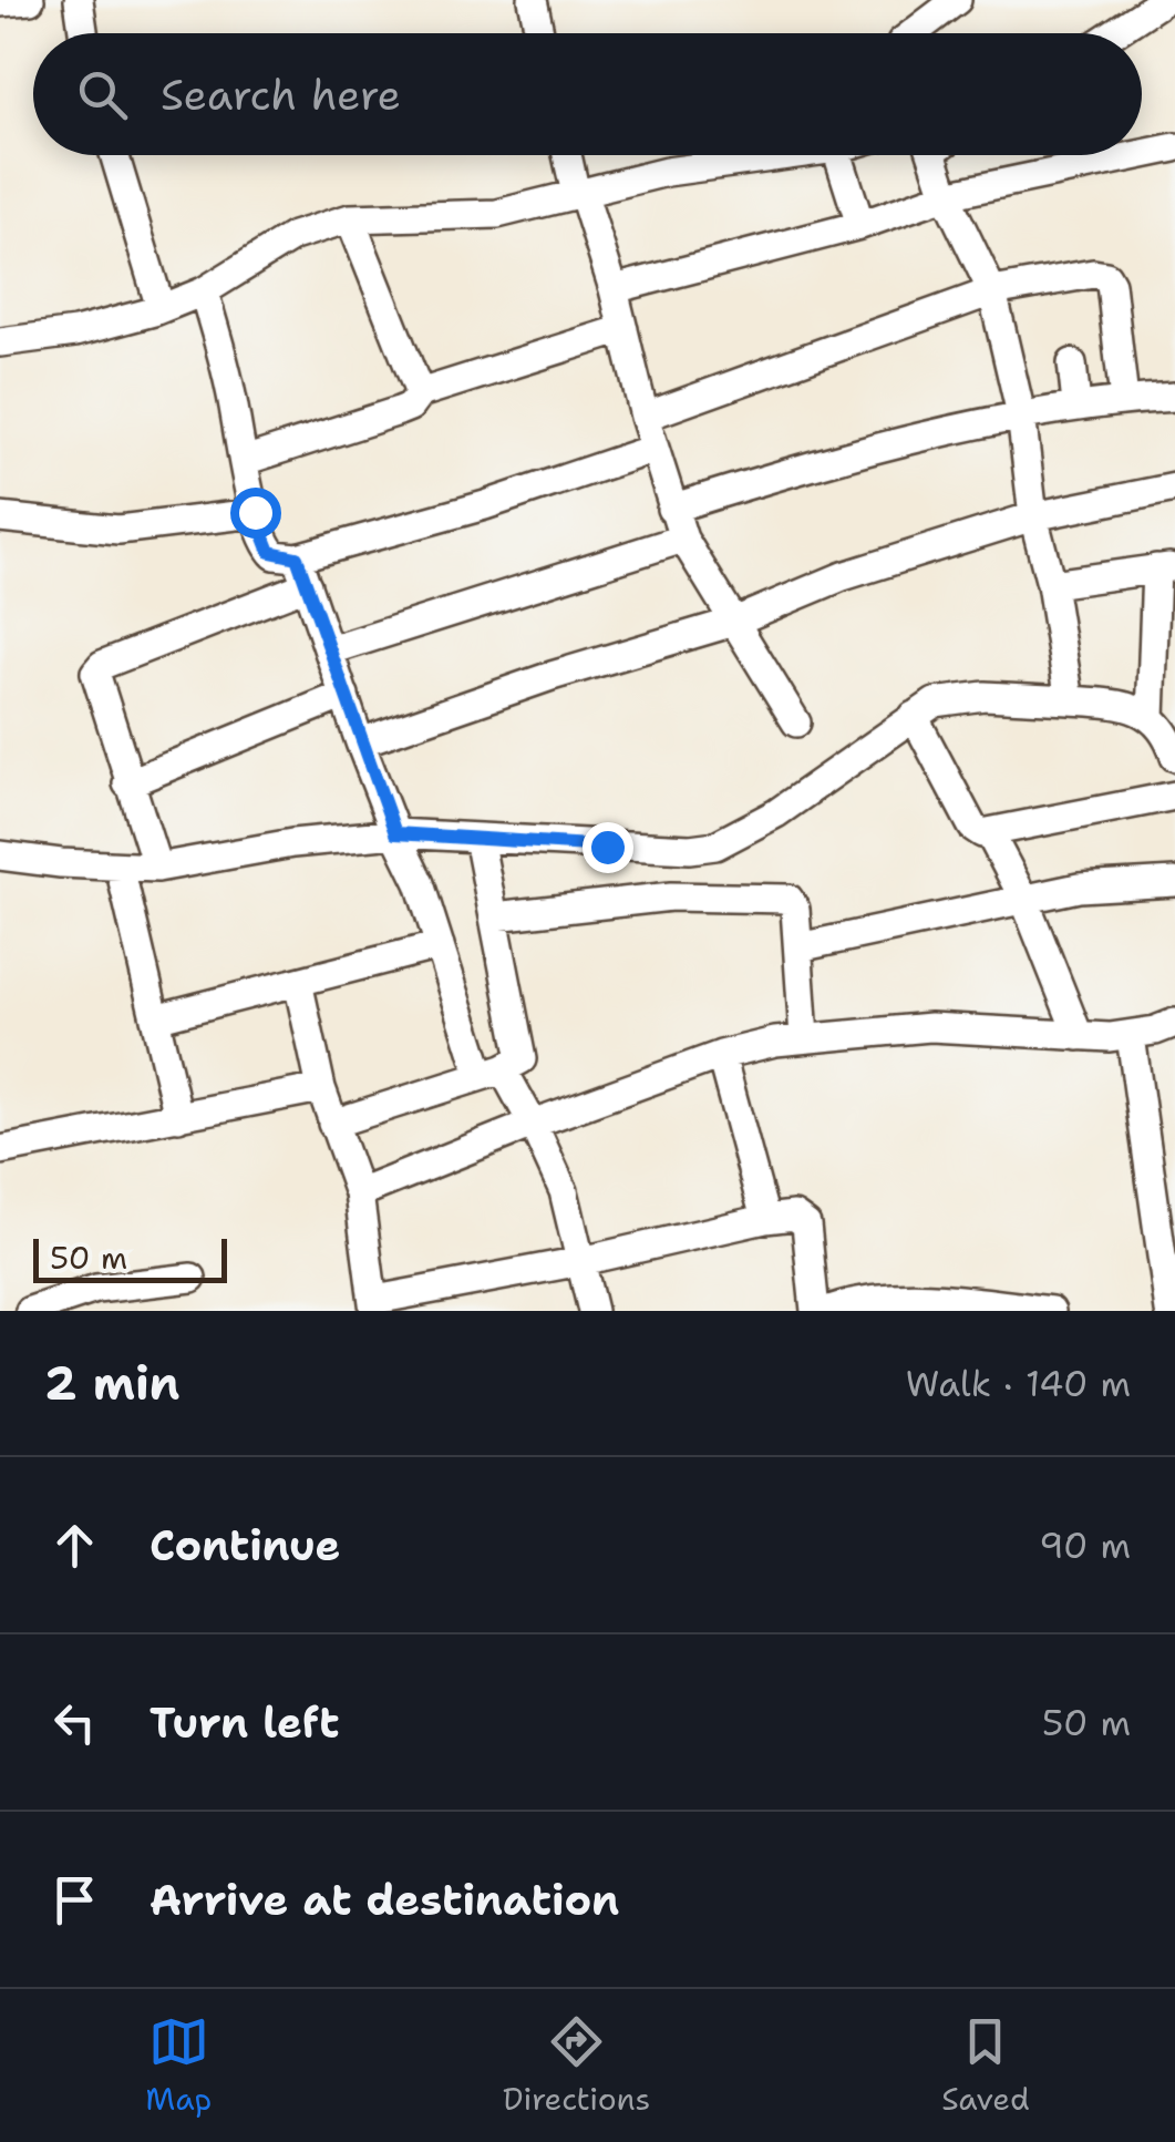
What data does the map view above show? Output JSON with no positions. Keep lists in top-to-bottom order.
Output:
{
  "scale_bar": "50 m",
  "page": {
    "search": "Search here",
    "scale": "50 m",
    "heading": ["2 min", "Walk · 140 m"],
    "list": [
      ["Continue", "90 m"],
      ["Turn left", "50 m"],
      "Arrive at destination"
    ],
    "nav": ["Map", "Directions", "Saved"]
  }
}
